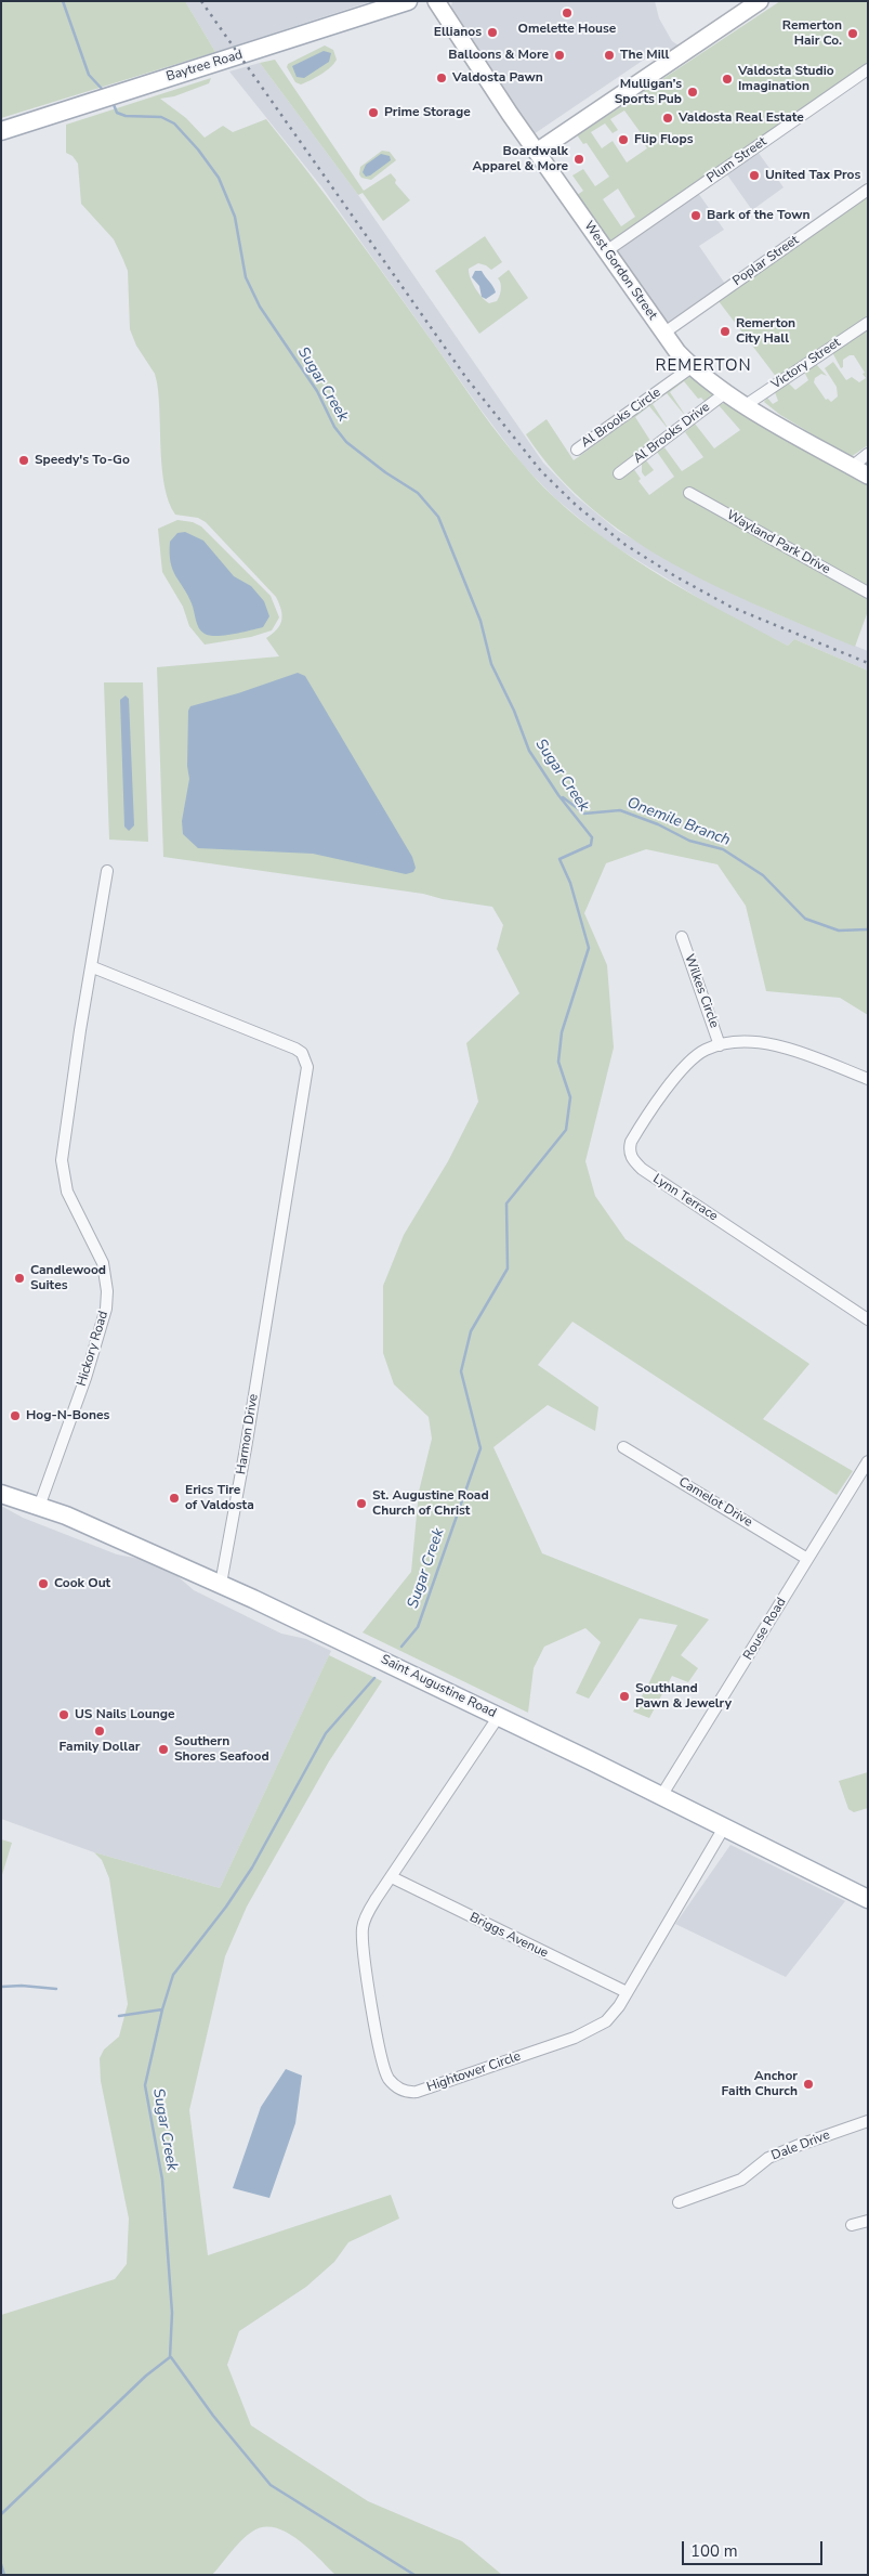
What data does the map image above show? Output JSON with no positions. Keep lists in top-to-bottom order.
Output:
{
  "streets": {
    "main road": ["Baytree Road", "Saint Augustine Road"],
    "street": [
      "Plum Street",
      "Poplar Street",
      "West Gordon Street",
      "Victory Street",
      "Al Brooks Circle",
      "Al Brooks Drive",
      "Wayland Park Drive",
      "Wilkes Circle",
      "Lynn Terrace",
      "Hickory Road",
      "Harmon Drive",
      "Camelot Drive",
      "Rouse Road",
      "Briggs Avenue",
      "Hightower Circle",
      "Dale Drive"
    ]
  },
  "crossings": [
    ["Plum Street", "West Gordon Street"],
    ["Poplar Street", "West Gordon Street"],
    ["West Gordon Street", "Victory Street"],
    ["West Gordon Street", "Al Brooks Circle"],
    ["West Gordon Street", "Al Brooks Drive"],
    ["Wilkes Circle", "Lynn Terrace"],
    ["Hickory Road", "Harmon Drive"],
    ["Hickory Road", "Saint Augustine Road"],
    ["Harmon Drive", "Saint Augustine Road"],
    ["Camelot Drive", "Rouse Road"],
    ["Rouse Road", "Saint Augustine Road"],
    ["Saint Augustine Road", "Hightower Circle"],
    ["Briggs Avenue", "Hightower Circle"]
  ],
  "districts": ["REMERTON"],
  "water": ["Sugar Creek", "Onemile Branch"],
  "places": [
    "Omelette House",
    "Ellianos",
    "Remerton Hair Co.",
    "Balloons & More",
    "The Mill",
    "Valdosta Pawn",
    "Valdosta Studio Imagination",
    "Mulligan’s Sports Pub",
    "Prime Storage",
    "Valdosta Real Estate",
    "Flip Flops",
    "Boardwalk Apparel & More",
    "United Tax Pros",
    "Bark of the Town",
    "Remerton City Hall",
    "Speedy's To-Go",
    "Candlewood Suites",
    "Hog-N-Bones",
    "Erics Tire of Valdosta",
    "St. Augustine Road Church of Christ",
    "Cook Out",
    "Southland Pawn & Jewelry",
    "US Nails Lounge",
    "Family Dollar",
    "Southern Shores Seafood",
    "Anchor Faith Church"
  ],
  "scale_bar": "100 m"
}
